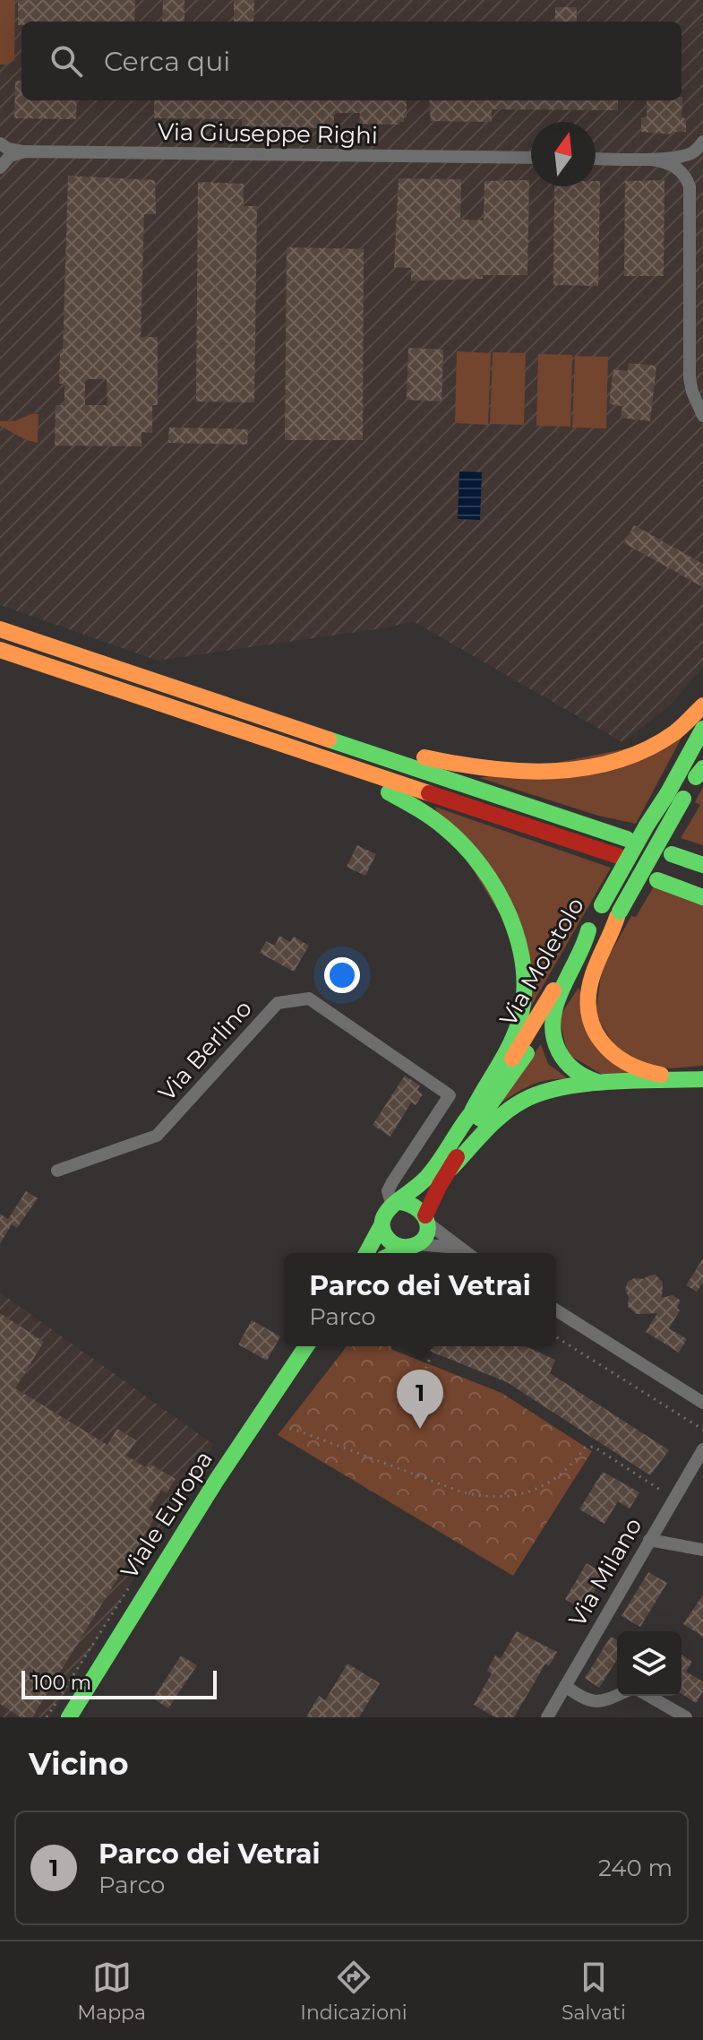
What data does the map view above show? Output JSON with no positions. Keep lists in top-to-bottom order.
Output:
{
  "streets": {
    "main road": ["Via Moletolo", "Viale Europa"],
    "street": ["Via Giuseppe Righi", "Via Berlino", "Via Milano"]
  },
  "crossings": [
    ["Via Moletolo", "Via Berlino"]
  ],
  "scale_bar": "100 m",
  "north": "top",
  "page": {
    "search": "Cerca qui",
    "popup": ["Parco dei Vetrai", "Parco"],
    "pins": "1",
    "scale": "100 m",
    "heading": "Vicino",
    "list": [
      {
        "mark": "1",
        "name": "Parco dei Vetrai",
        "note": "Parco",
        "value": "240 m"
      }
    ],
    "nav": ["Mappa", "Indicazioni", "Salvati"]
  }
}
